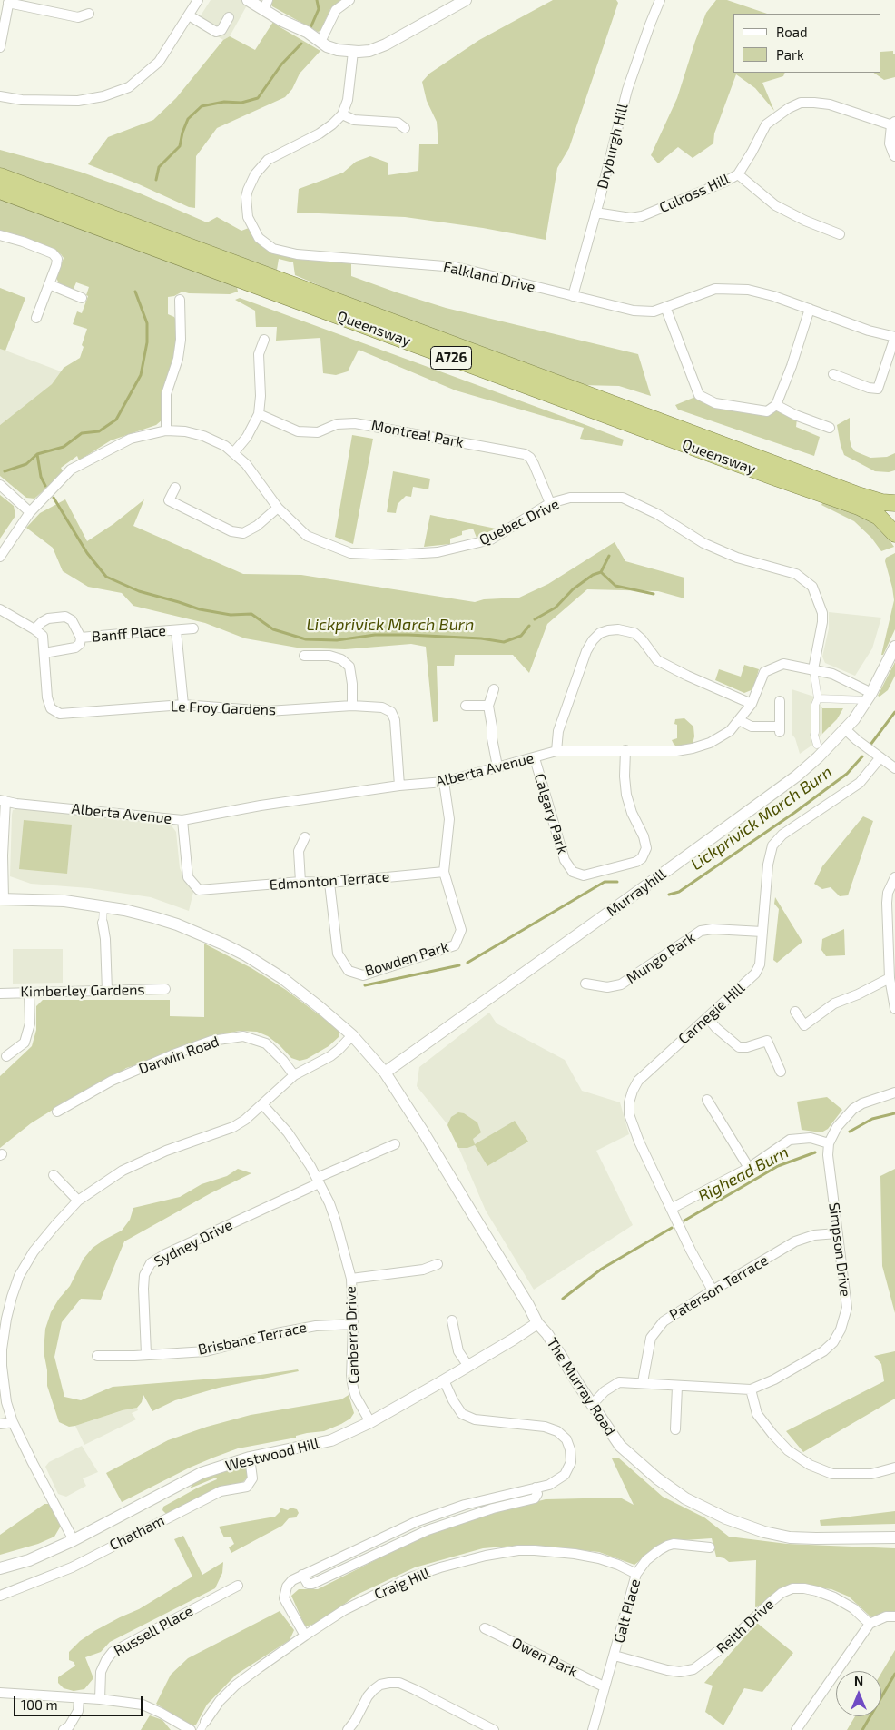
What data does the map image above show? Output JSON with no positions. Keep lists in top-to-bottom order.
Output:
{
  "streets": {
    "highway": ["Queensway", "A726"],
    "street": [
      "Dryburgh Hill",
      "Culross Hill",
      "Falkland Drive",
      "Montreal Park",
      "Quebec Drive",
      "Banff Place",
      "Le Froy Gardens",
      "Alberta Avenue",
      "Calgary Park",
      "Edmonton Terrace",
      "Murrayhill",
      "Mungo Park",
      "Bowden Park",
      "Kimberley Gardens",
      "Carnegie Hill",
      "Darwin Road",
      "Sydney Drive",
      "Simpson Drive",
      "Paterson Terrace",
      "Canberra Drive",
      "Brisbane Terrace",
      "The Murray Road",
      "Westwood Hill",
      "Chatham",
      "Craig Hill",
      "Galt Place",
      "Reith Drive",
      "Russell Place",
      "Owen Park"
    ]
  },
  "crossings": [
    ["Dryburgh Hill", "Culross Hill"],
    ["Dryburgh Hill", "Falkland Drive"],
    ["Montreal Park", "Quebec Drive"],
    ["Quebec Drive", "Alberta Avenue"],
    ["Banff Place", "Le Froy Gardens"],
    ["Le Froy Gardens", "Alberta Avenue"],
    ["Alberta Avenue", "Calgary Park"],
    ["Alberta Avenue", "Edmonton Terrace"],
    ["Alberta Avenue", "Murrayhill"],
    ["Edmonton Terrace", "Bowden Park"],
    ["Murrayhill", "The Murray Road"],
    ["Mungo Park", "Carnegie Hill"],
    ["Carnegie Hill", "Paterson Terrace"],
    ["Sydney Drive", "Canberra Drive"],
    ["Sydney Drive", "Brisbane Terrace"],
    ["Simpson Drive", "Paterson Terrace"],
    ["Simpson Drive", "The Murray Road"],
    ["Canberra Drive", "Brisbane Terrace"],
    ["Canberra Drive", "Westwood Hill"],
    ["The Murray Road", "Westwood Hill"],
    ["Westwood Hill", "Chatham"],
    ["Craig Hill", "Galt Place"],
    ["Galt Place", "Reith Drive"],
    ["Galt Place", "Owen Park"]
  ],
  "water": ["Lickprivick March Burn", "Righead Burn"],
  "legend": ["Road", "Park"],
  "scale_bar": "100 m",
  "north": "top"
}
